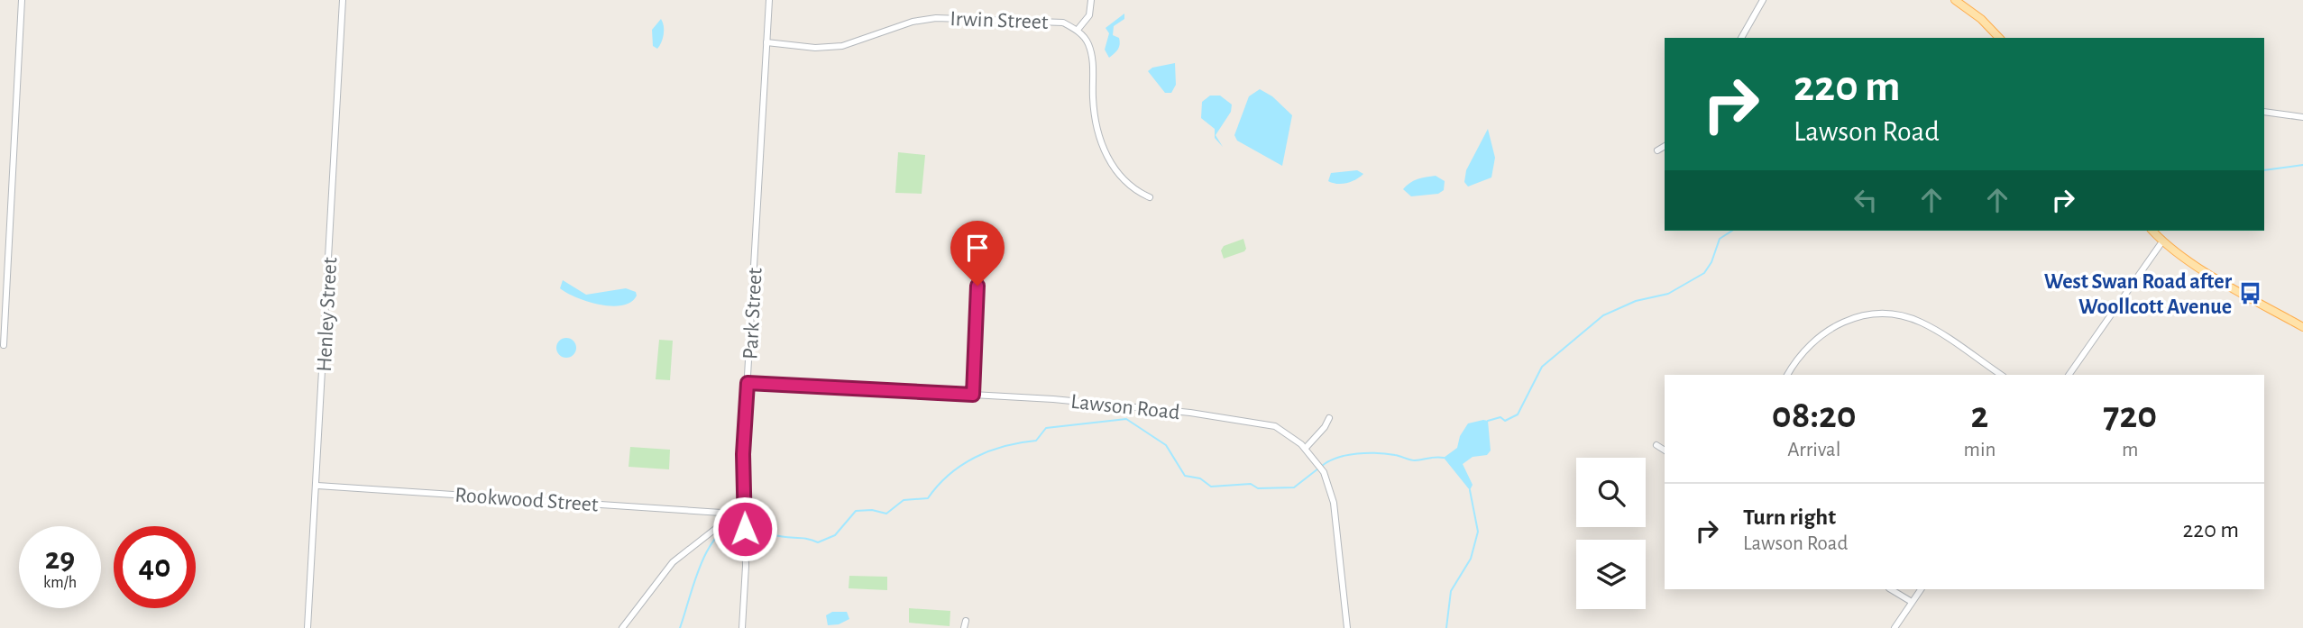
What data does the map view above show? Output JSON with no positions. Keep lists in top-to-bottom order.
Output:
{
  "streets": {
    "street": [
      "Irwin Street",
      "Park Street",
      "Henley Street",
      "Lawson Road",
      "Rookwood Street"
    ]
  },
  "crossings": [
    ["Irwin Street", "Park Street"],
    ["Park Street", "Lawson Road"],
    ["Henley Street", "Rookwood Street"]
  ],
  "places": {
    "bus stop": ["West Swan Road after Woollcott Avenue"]
  },
  "page": {
    "turn": ["220 m", "Lawson Road"],
    "eta": [
      "08:20",
      "Arrival",
      "2",
      "min",
      "720",
      "m"
    ],
    "list": [
      {
        "name": "Turn right",
        "note": "Lawson Road",
        "value": "220 m"
      }
    ],
    "speed": "29 km/h",
    "limit": "40"
  }
}
